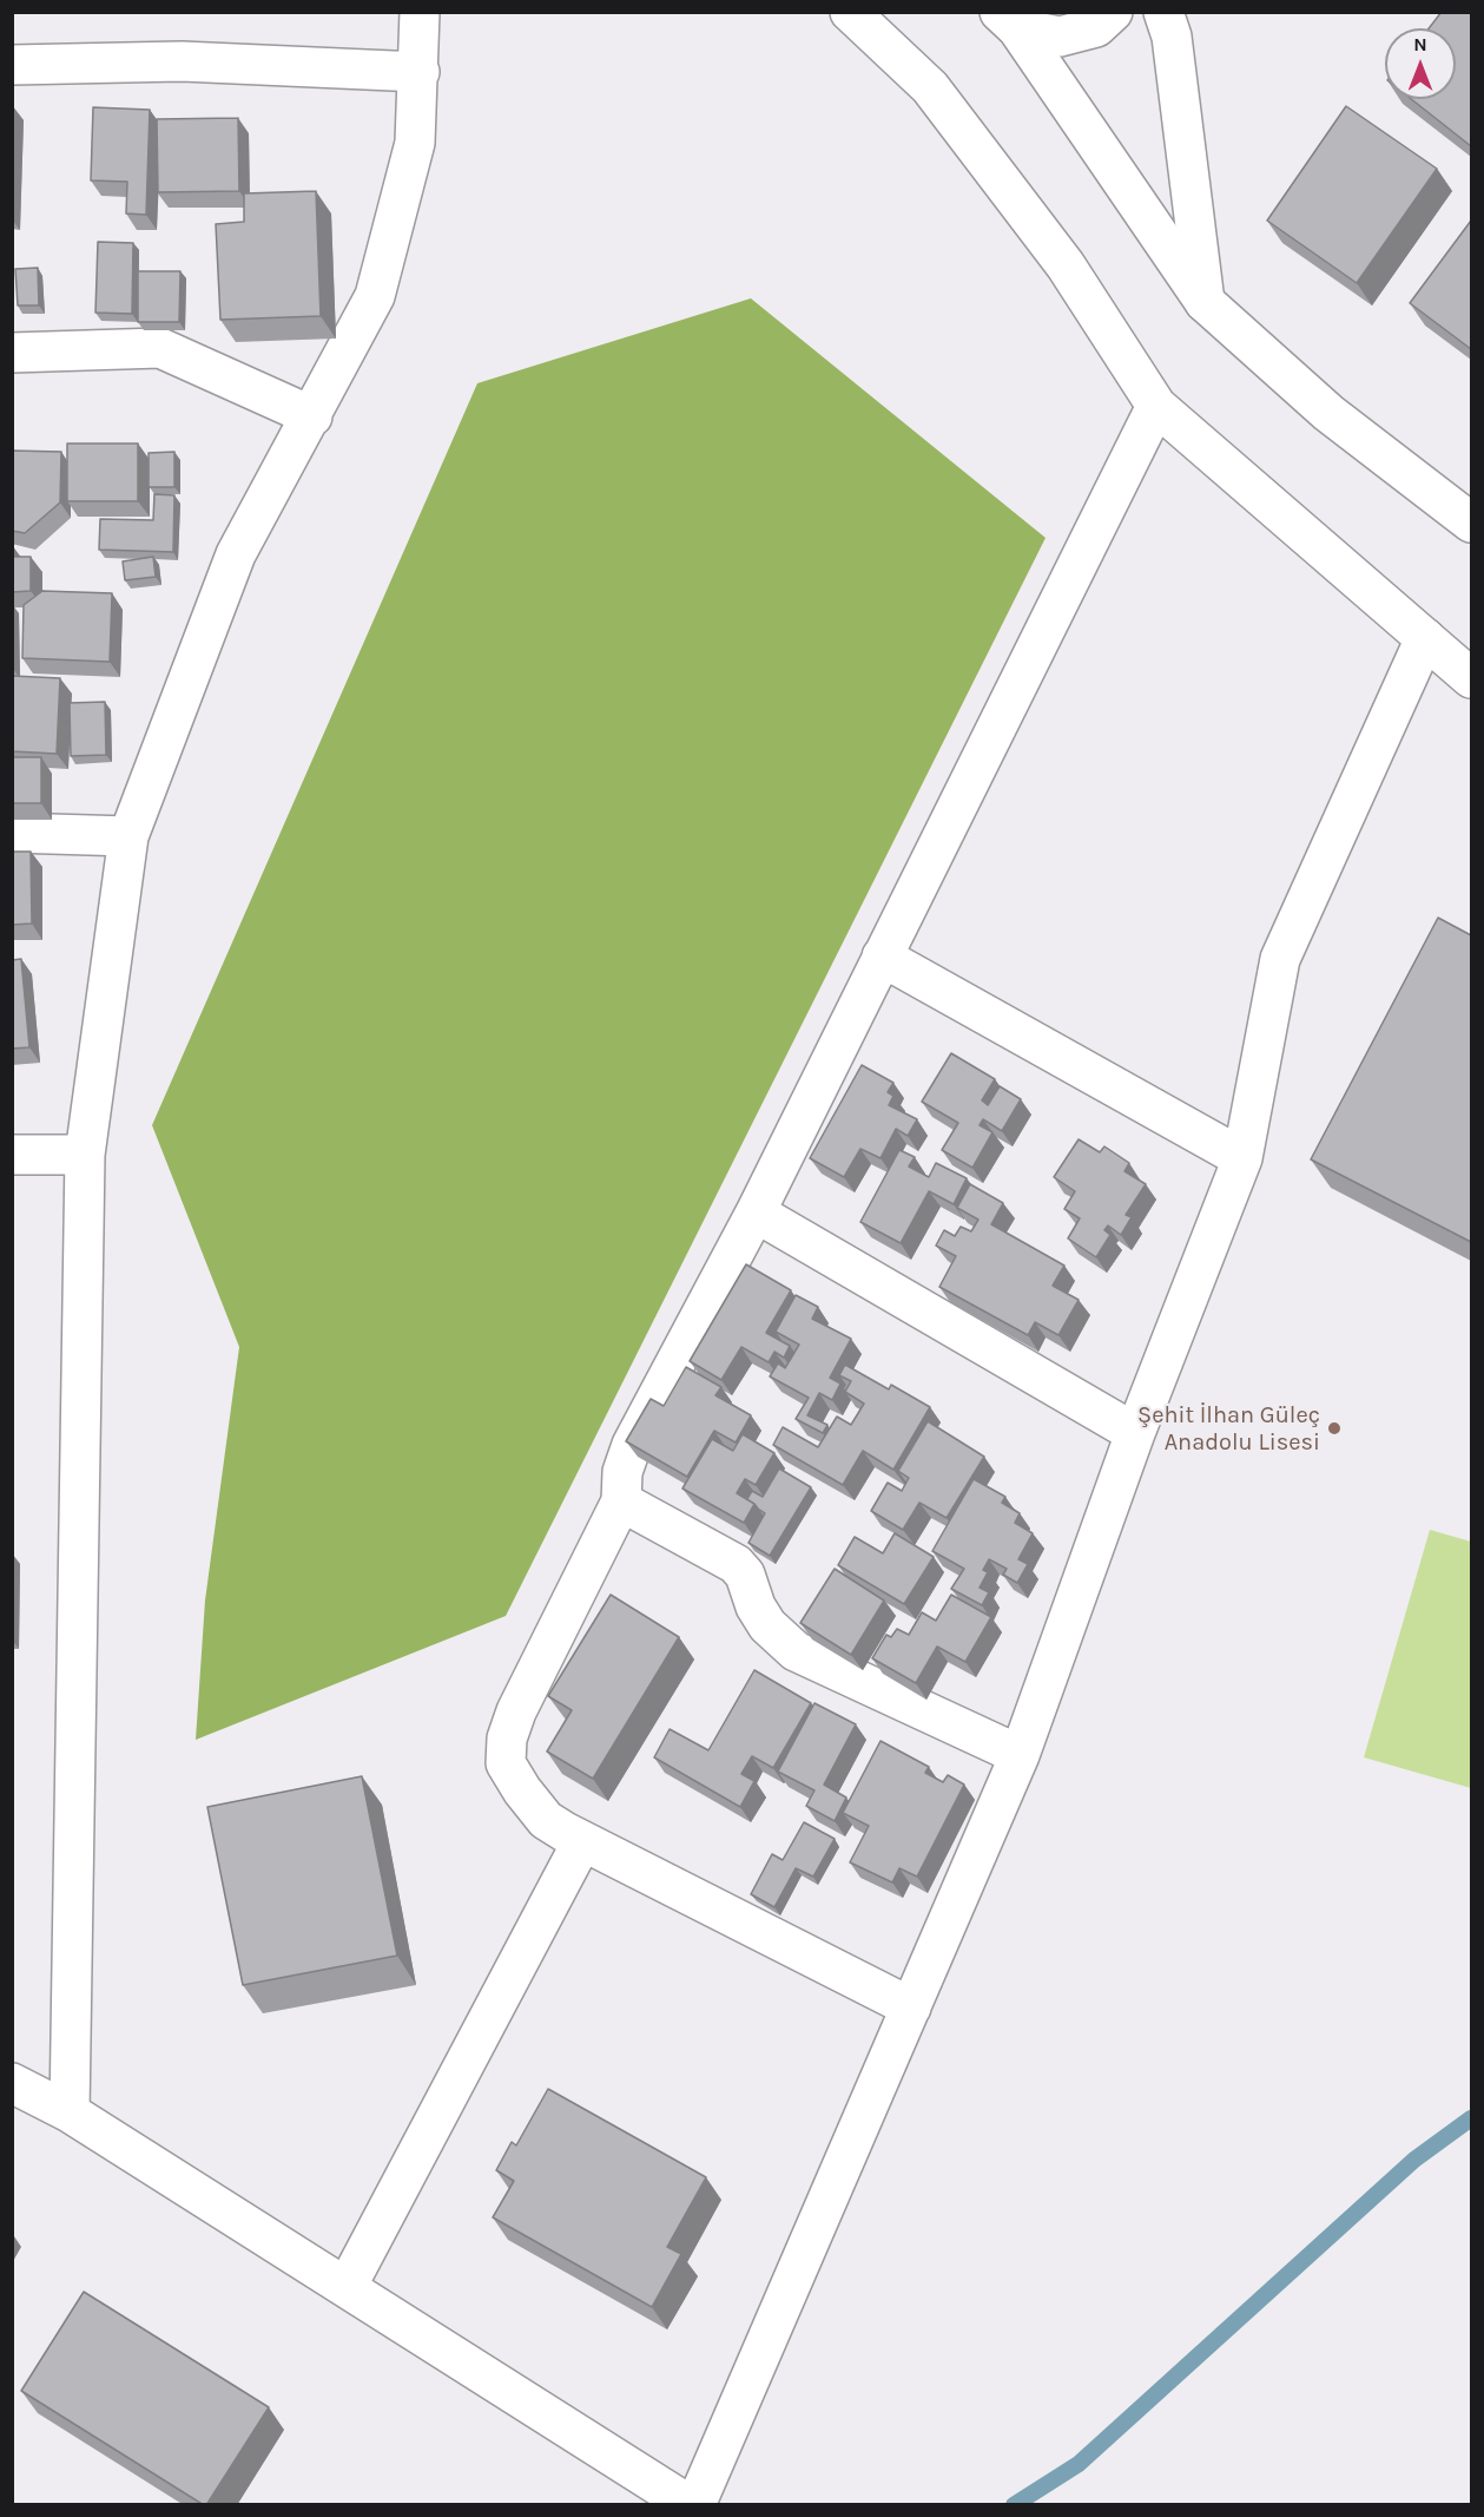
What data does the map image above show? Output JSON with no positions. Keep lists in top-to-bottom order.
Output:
{
  "places": ["Şehit İlhan Güleç Anadolu Lisesi"],
  "north": "top"
}
